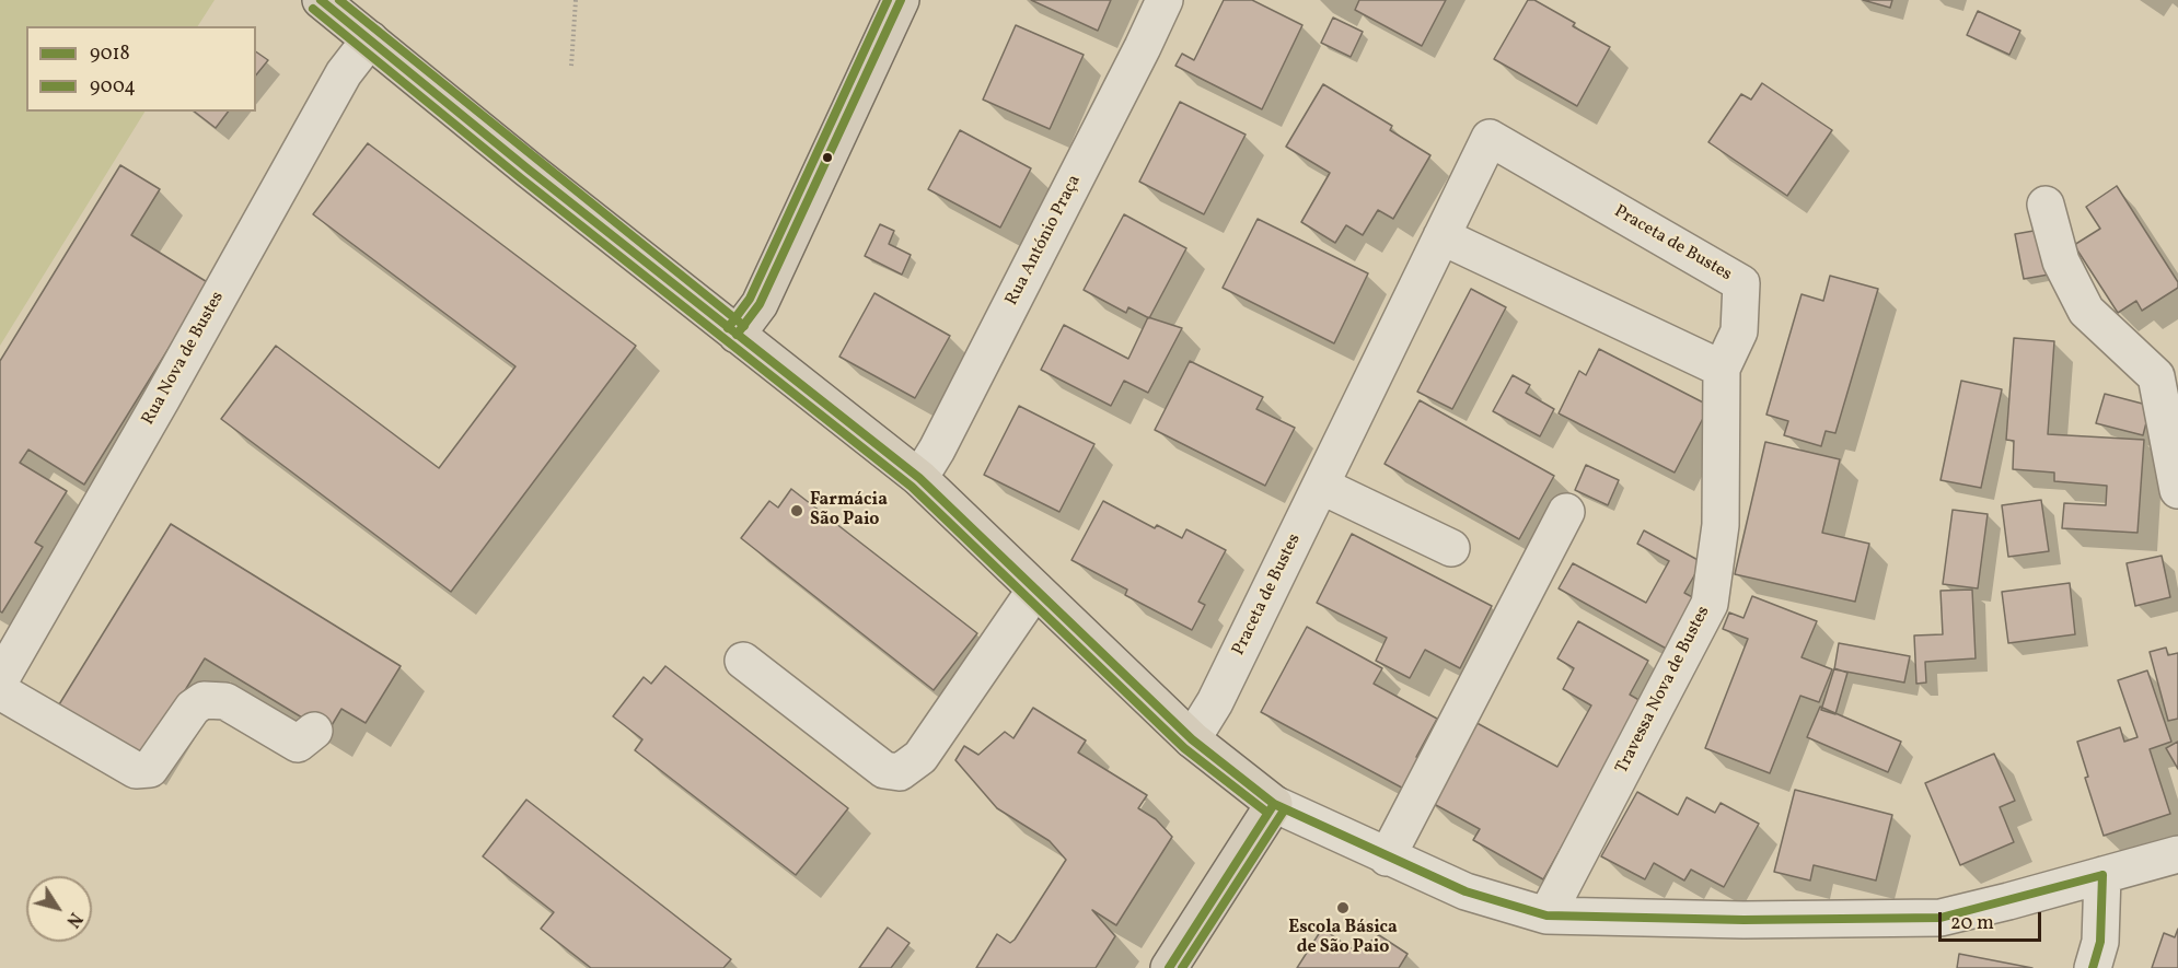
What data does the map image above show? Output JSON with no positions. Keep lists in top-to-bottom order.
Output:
{
  "streets": {
    "street": [
      "Rua António Praça",
      "Praceta de Bustes",
      "Rua Nova de Bustes",
      "Travessa Nova de Bustes"
    ]
  },
  "crossings": [
    ["Praceta de Bustes", "Travessa Nova de Bustes"]
  ],
  "places": ["Farmácia São Paio", "Escola Básica de São Paio"],
  "lines": ["transit line 9018", "transit line 9004"],
  "legend": ["9018", "9004"],
  "scale_bar": "20 m",
  "north": "bottom right"
}
